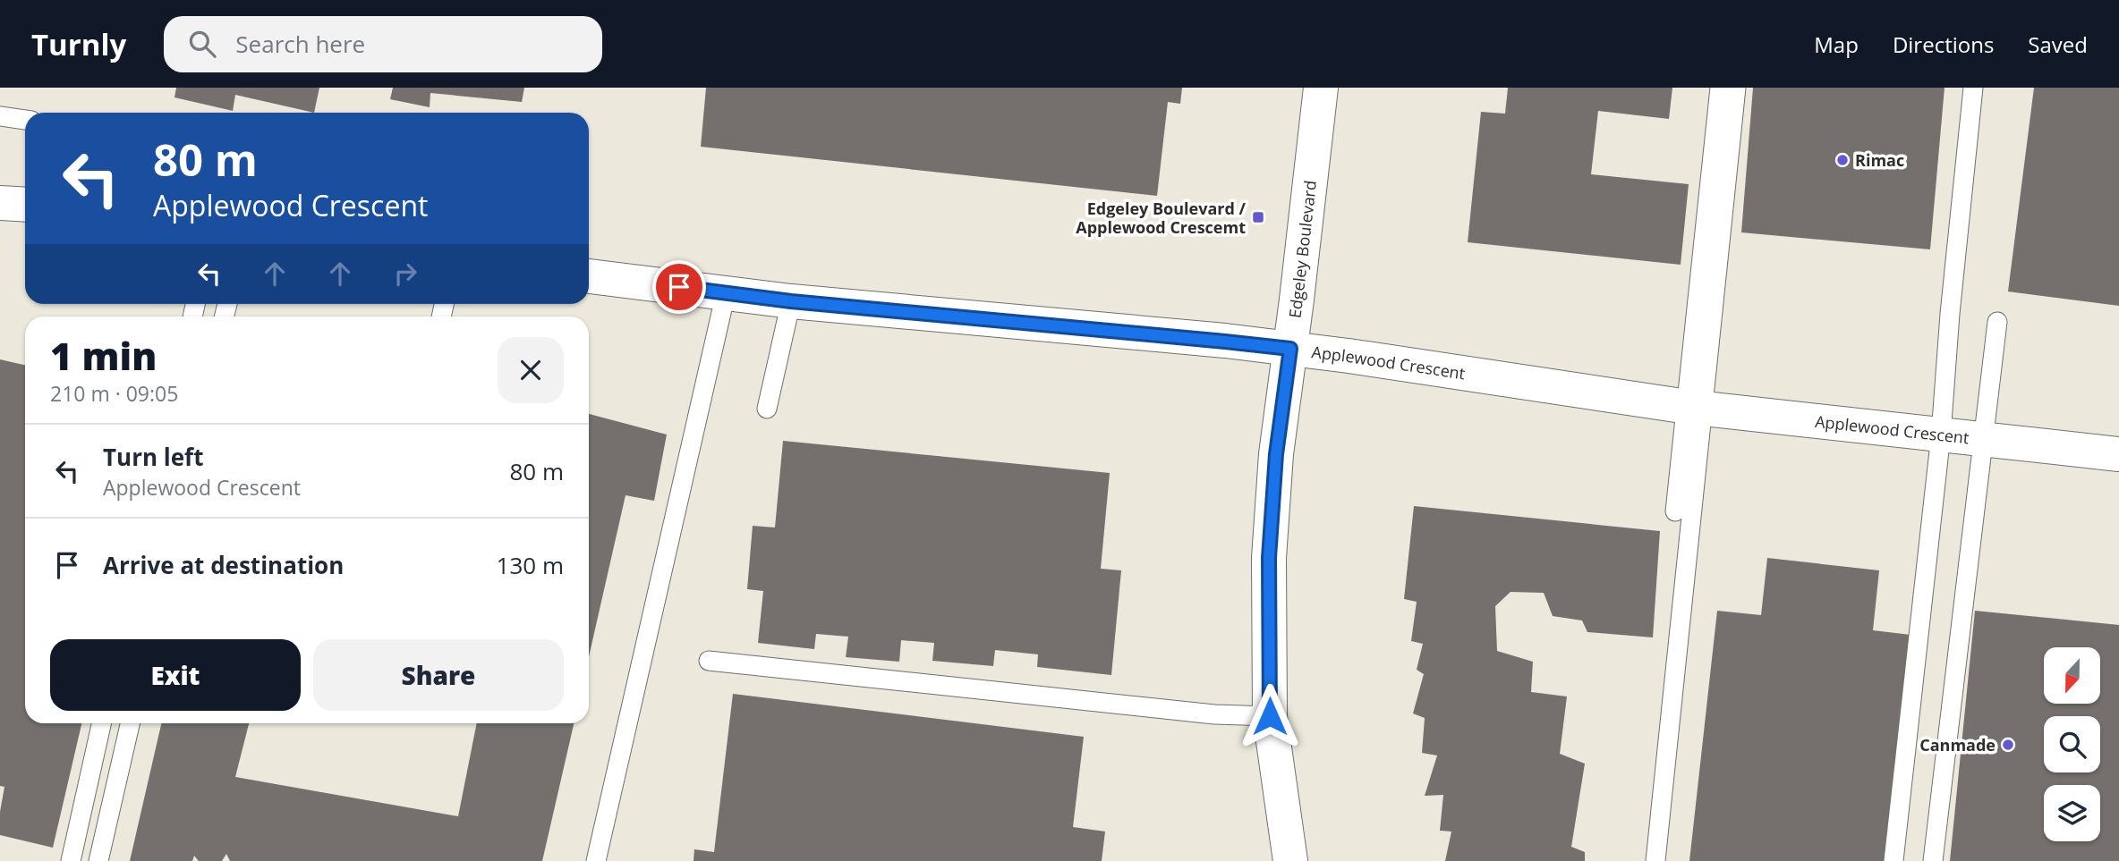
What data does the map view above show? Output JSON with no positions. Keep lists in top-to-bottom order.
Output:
{
  "streets": {
    "street": ["Edgeley Boulevard", "Applewood Crescent"]
  },
  "crossings": [
    ["Edgeley Boulevard", "Applewood Crescent"]
  ],
  "places": {
    "other": ["Rimac", "Canmade"],
    "transit": ["Edgeley Boulevard / Applewood Crescemt"]
  },
  "north": "bottom",
  "page": {
    "header": "Turnly",
    "search": "Search here",
    "nav": ["Map", "Directions", "Saved"],
    "turn": ["80 m", "Applewood Crescent"],
    "heading": ["1 min", "210 m · 09:05"],
    "list": [
      {
        "name": "Turn left",
        "note": "Applewood Crescent",
        "value": "80 m"
      },
      {
        "name": "Arrive at destination",
        "value": "130 m"
      }
    ],
    "buttons": ["Exit", "Share"]
  }
}
